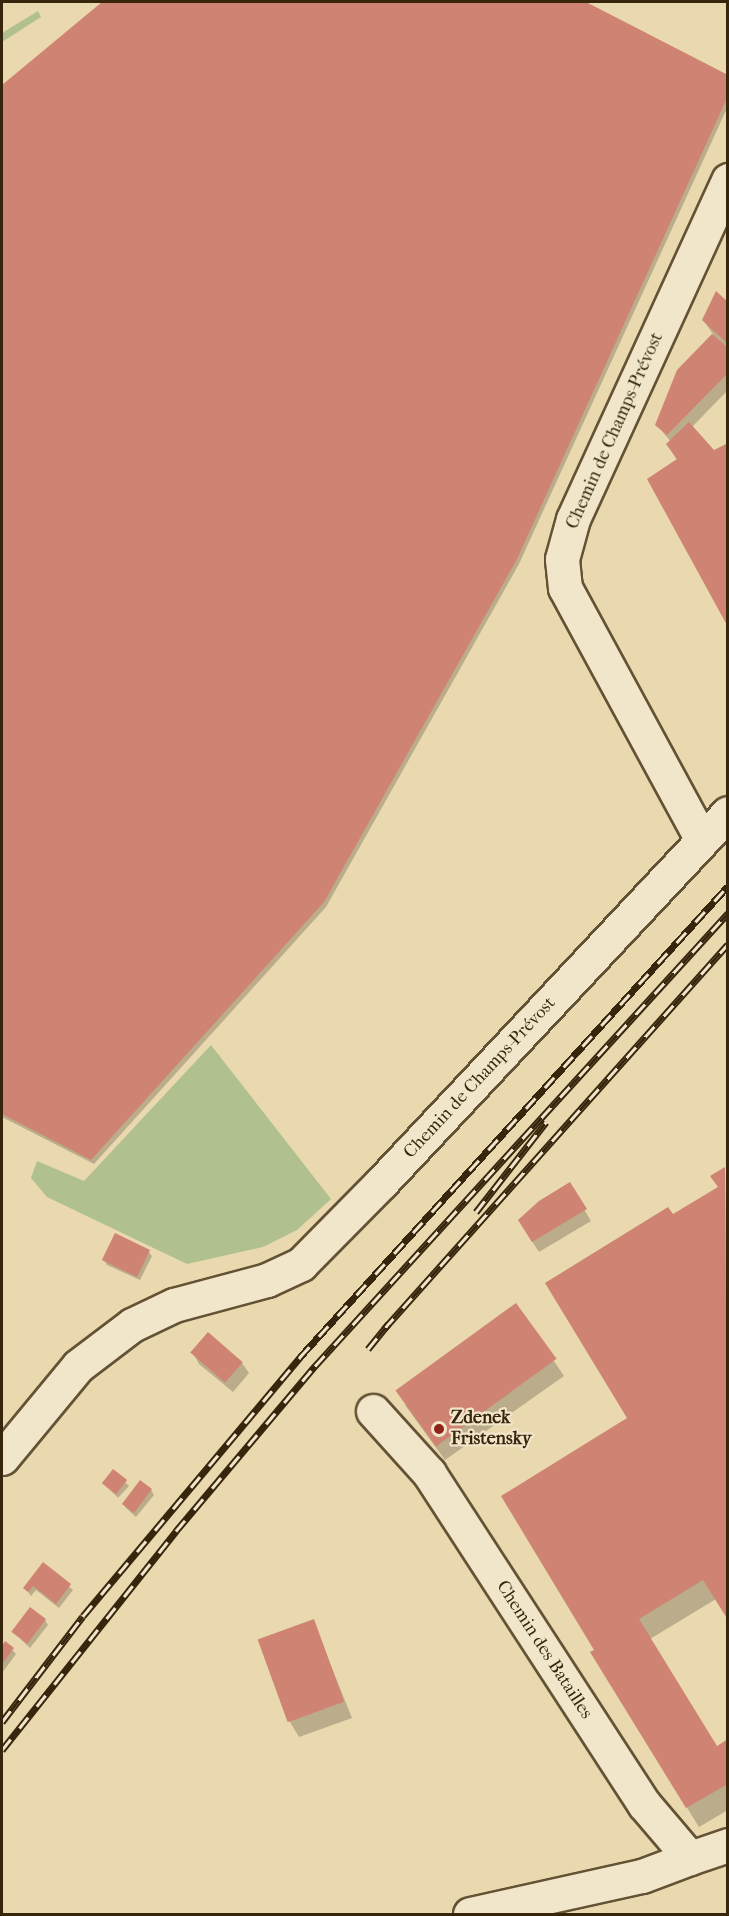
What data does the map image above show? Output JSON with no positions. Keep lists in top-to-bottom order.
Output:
{
  "streets": {
    "street": ["Chemin de Champs-Prévost", "Chemin des Batailles"]
  },
  "places": ["Zdenek Fristensky"]
}
